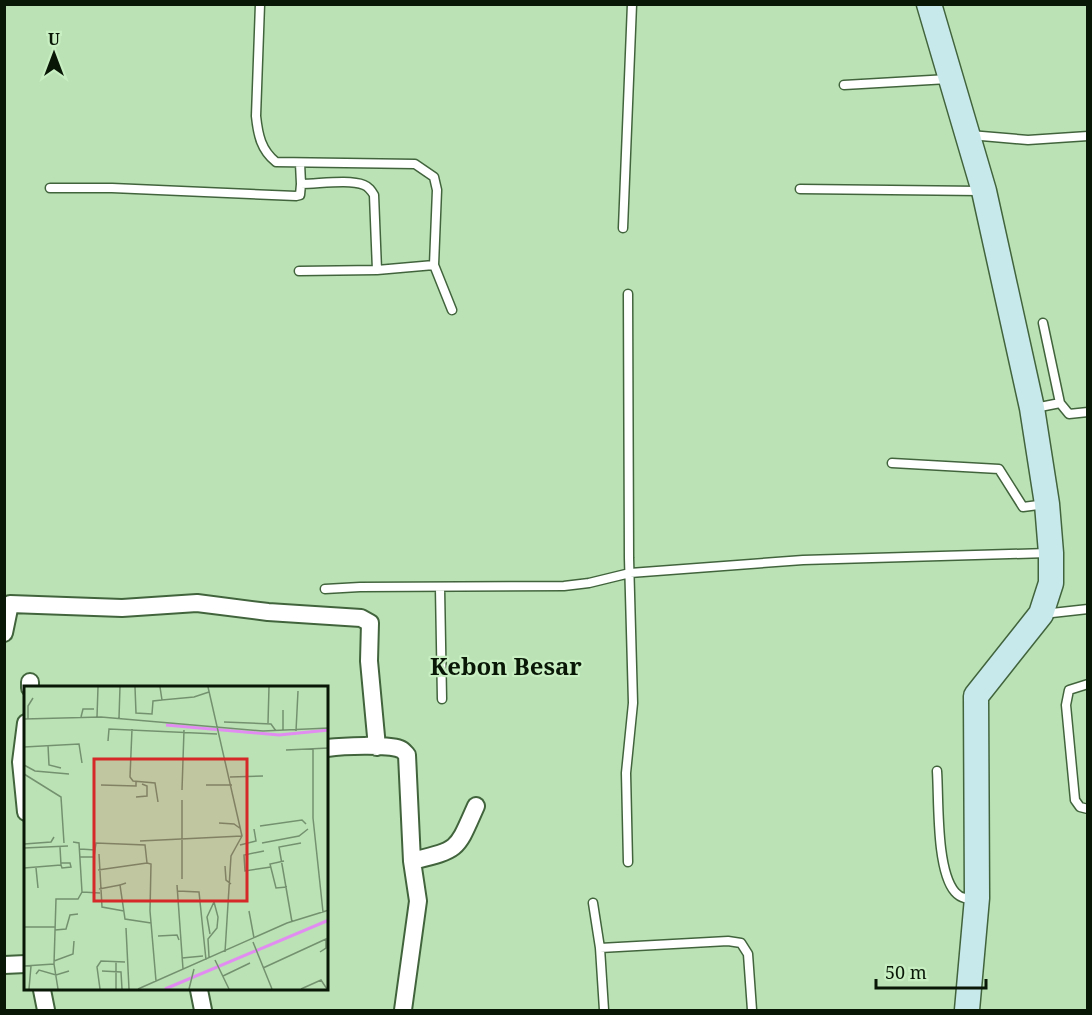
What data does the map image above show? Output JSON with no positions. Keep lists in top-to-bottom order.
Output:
{
  "districts": ["Kebon Besar"],
  "scale_bar": "50 m",
  "north": "top"
}
